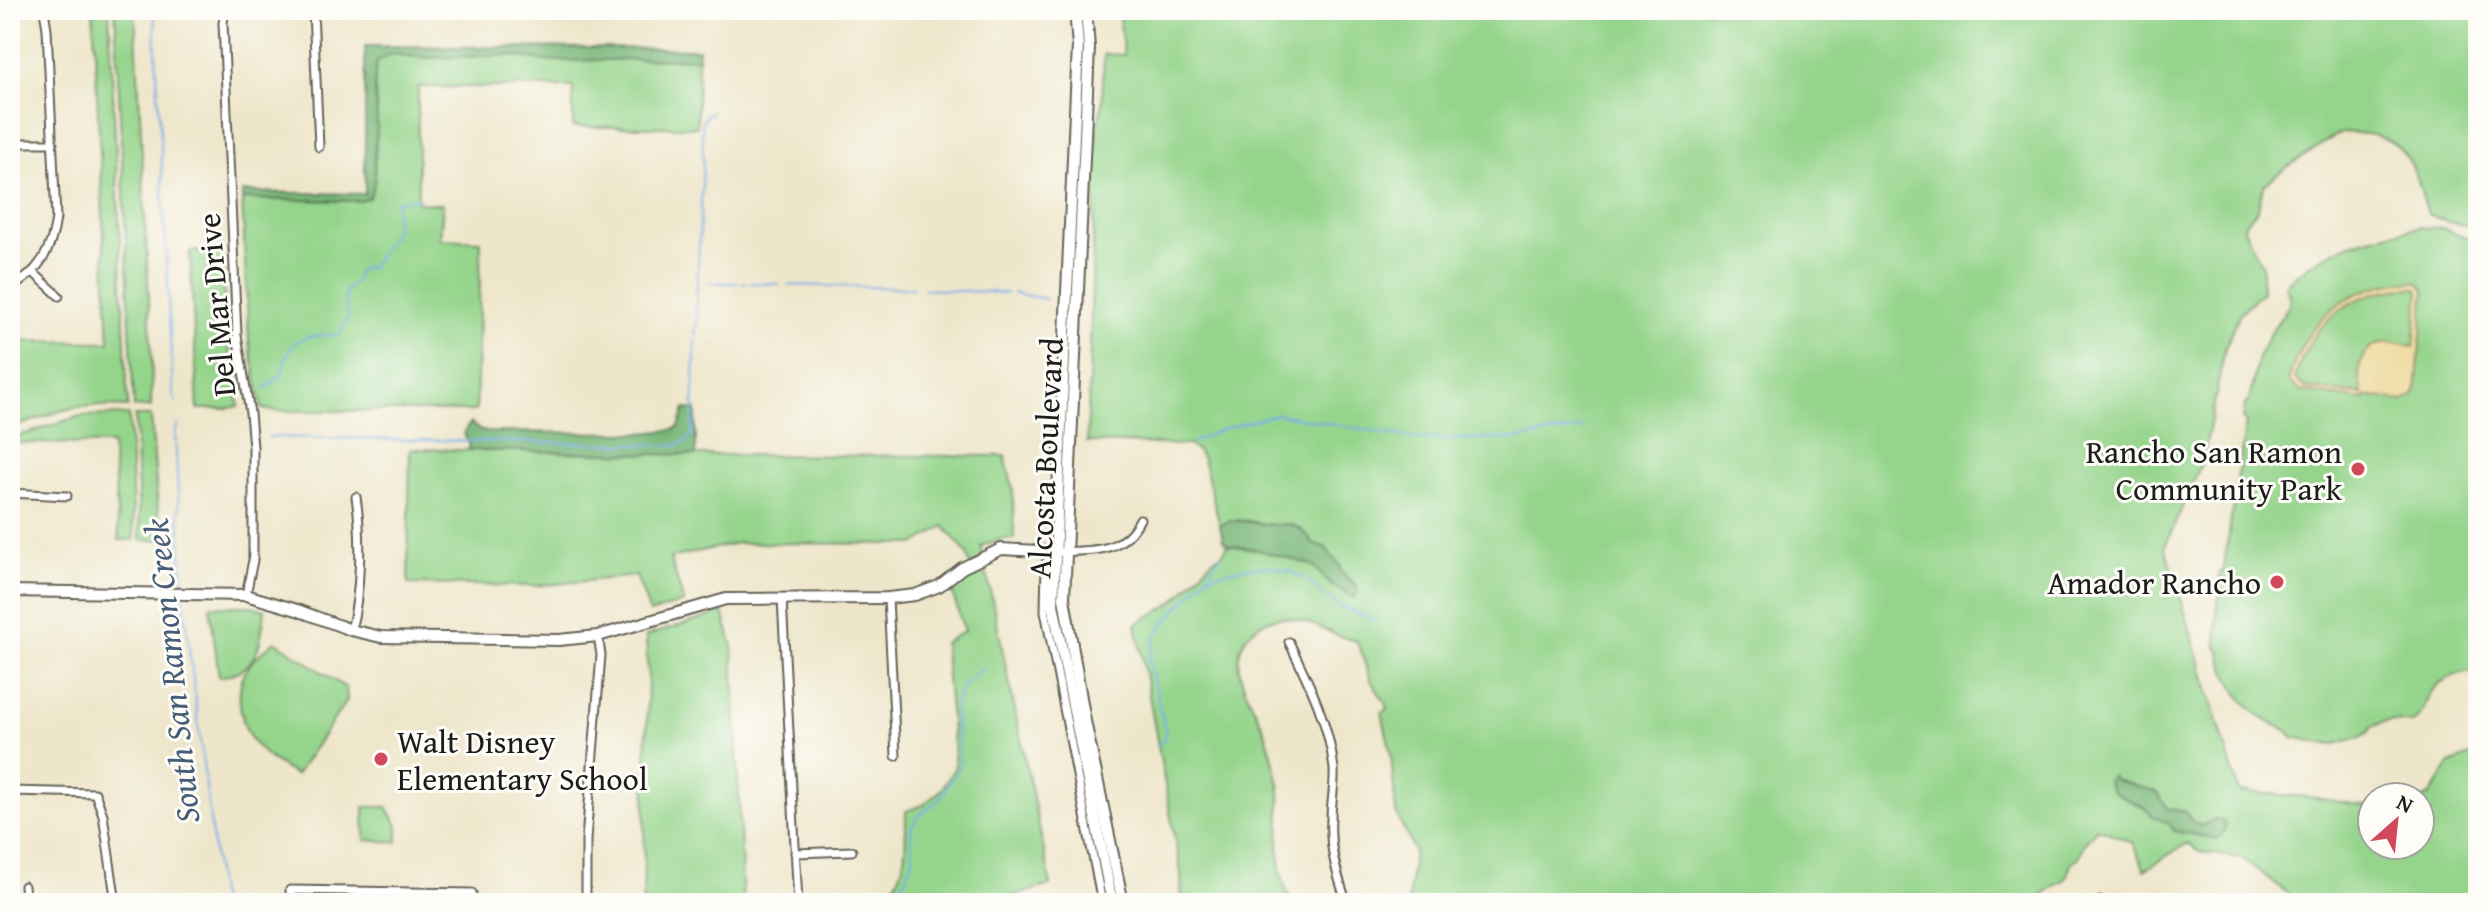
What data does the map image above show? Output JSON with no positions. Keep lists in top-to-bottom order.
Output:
{
  "streets": {
    "main road": ["Alcosta Boulevard"],
    "street": ["Del Mar Drive"]
  },
  "water": ["South San Ramon Creek"],
  "places": ["Rancho San Ramon Community Park", "Amador Rancho", "Walt Disney Elementary School"],
  "north": "top right"
}
